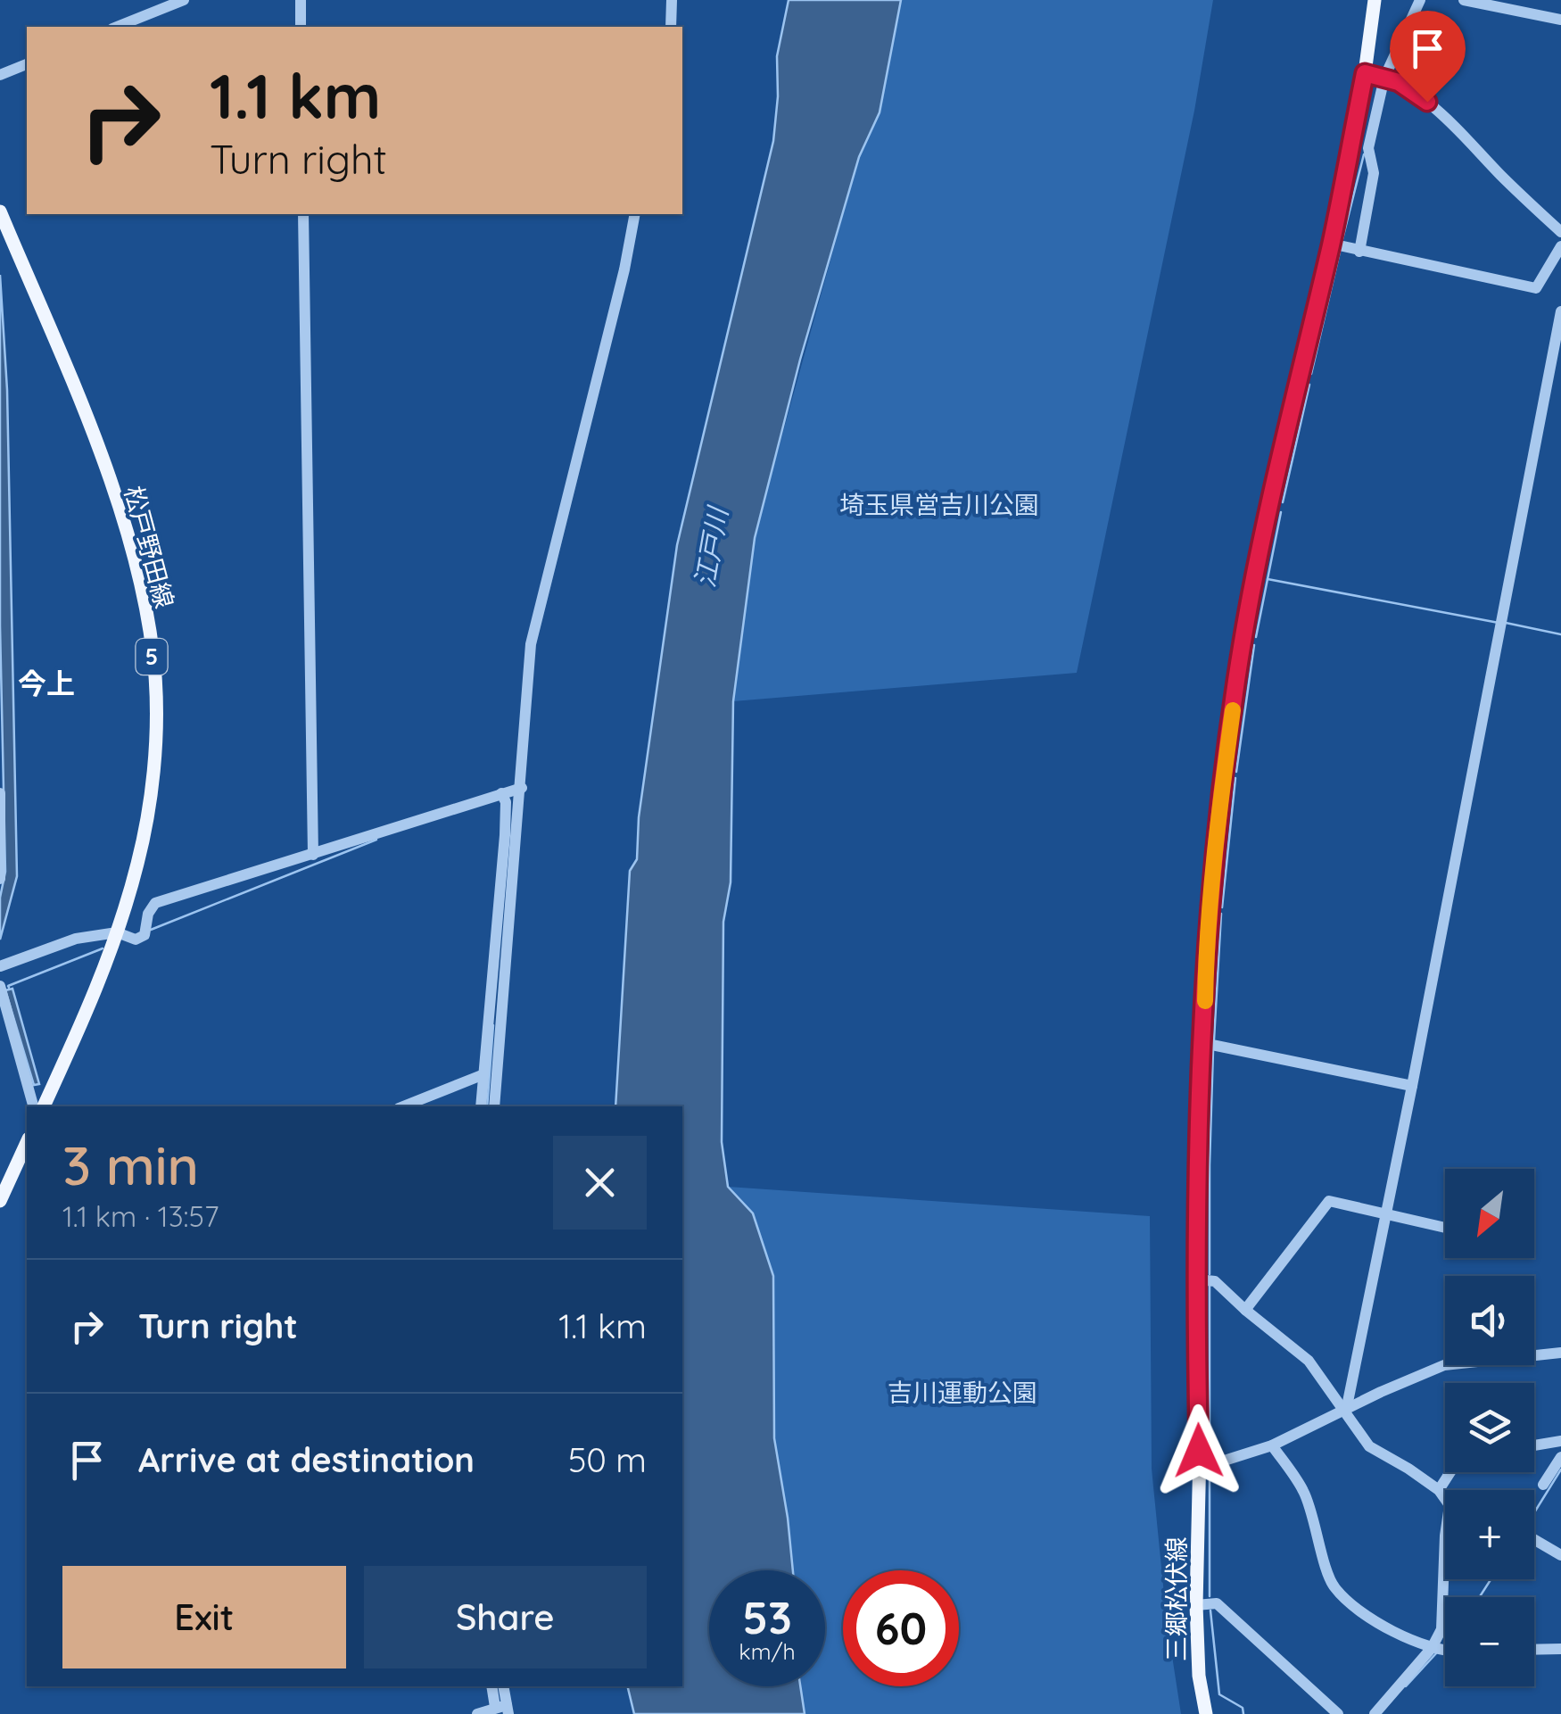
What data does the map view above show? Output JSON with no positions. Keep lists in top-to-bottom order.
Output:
{
  "streets": {
    "main road": ["松戸野田線", "5", "三郷松伏線"]
  },
  "districts": ["今上"],
  "water": ["江戸川"],
  "parks": ["埼玉県営吉川公園", "吉川運動公園"],
  "north": "bottom left",
  "page": {
    "turn": ["1.1 km", "Turn right"],
    "heading": ["3 min", "1.1 km · 13:57"],
    "map_buttons": ["+", "−"],
    "list": [
      {
        "name": "Turn right",
        "value": "1.1 km"
      },
      {
        "name": "Arrive at destination",
        "value": "50 m"
      }
    ],
    "buttons": ["Exit", "Share"],
    "speed": "53 km/h",
    "limit": "60"
  }
}
